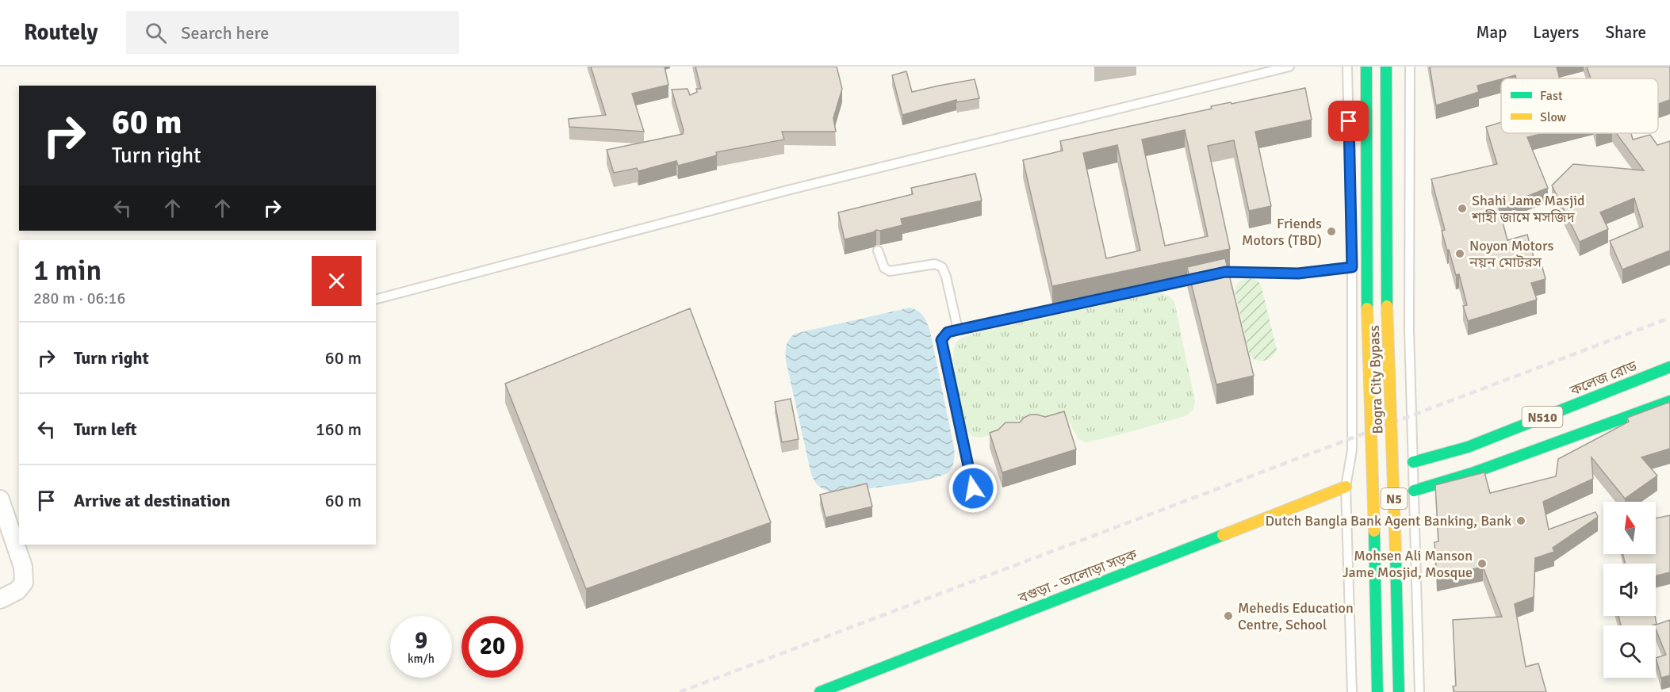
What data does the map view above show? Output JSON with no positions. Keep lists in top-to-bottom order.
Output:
{
  "streets": {
    "main road": [
      "কলেজ রোড",
      "Bogra City Bypass",
      "N510",
      "N5",
      "বগুড়া - তালোড়া সড়ক"
    ]
  },
  "places": [
    "Shahi Jame Masjid শাহী জামে মসজিদ",
    "Friends Motors (TBD)",
    "Noyon Motors নয়ন মোটরস",
    "Dutch Bangla Bank Agent Banking, Bank",
    "Mohsen Ali Manson Jame Mosjid, Mosque",
    "Mehedis Education Centre, School"
  ],
  "legend": ["Fast", "Slow"],
  "north": "top",
  "page": {
    "header": "Routely",
    "search": "Search here",
    "nav": ["Map", "Layers", "Share"],
    "turn": ["60 m", "Turn right"],
    "heading": ["1 min", "280 m · 06:16"],
    "list": [
      {
        "name": "Turn right",
        "value": "60 m"
      },
      {
        "name": "Turn left",
        "value": "160 m"
      },
      {
        "name": "Arrive at destination",
        "value": "60 m"
      }
    ],
    "speed": "9 km/h",
    "limit": "20"
  }
}
